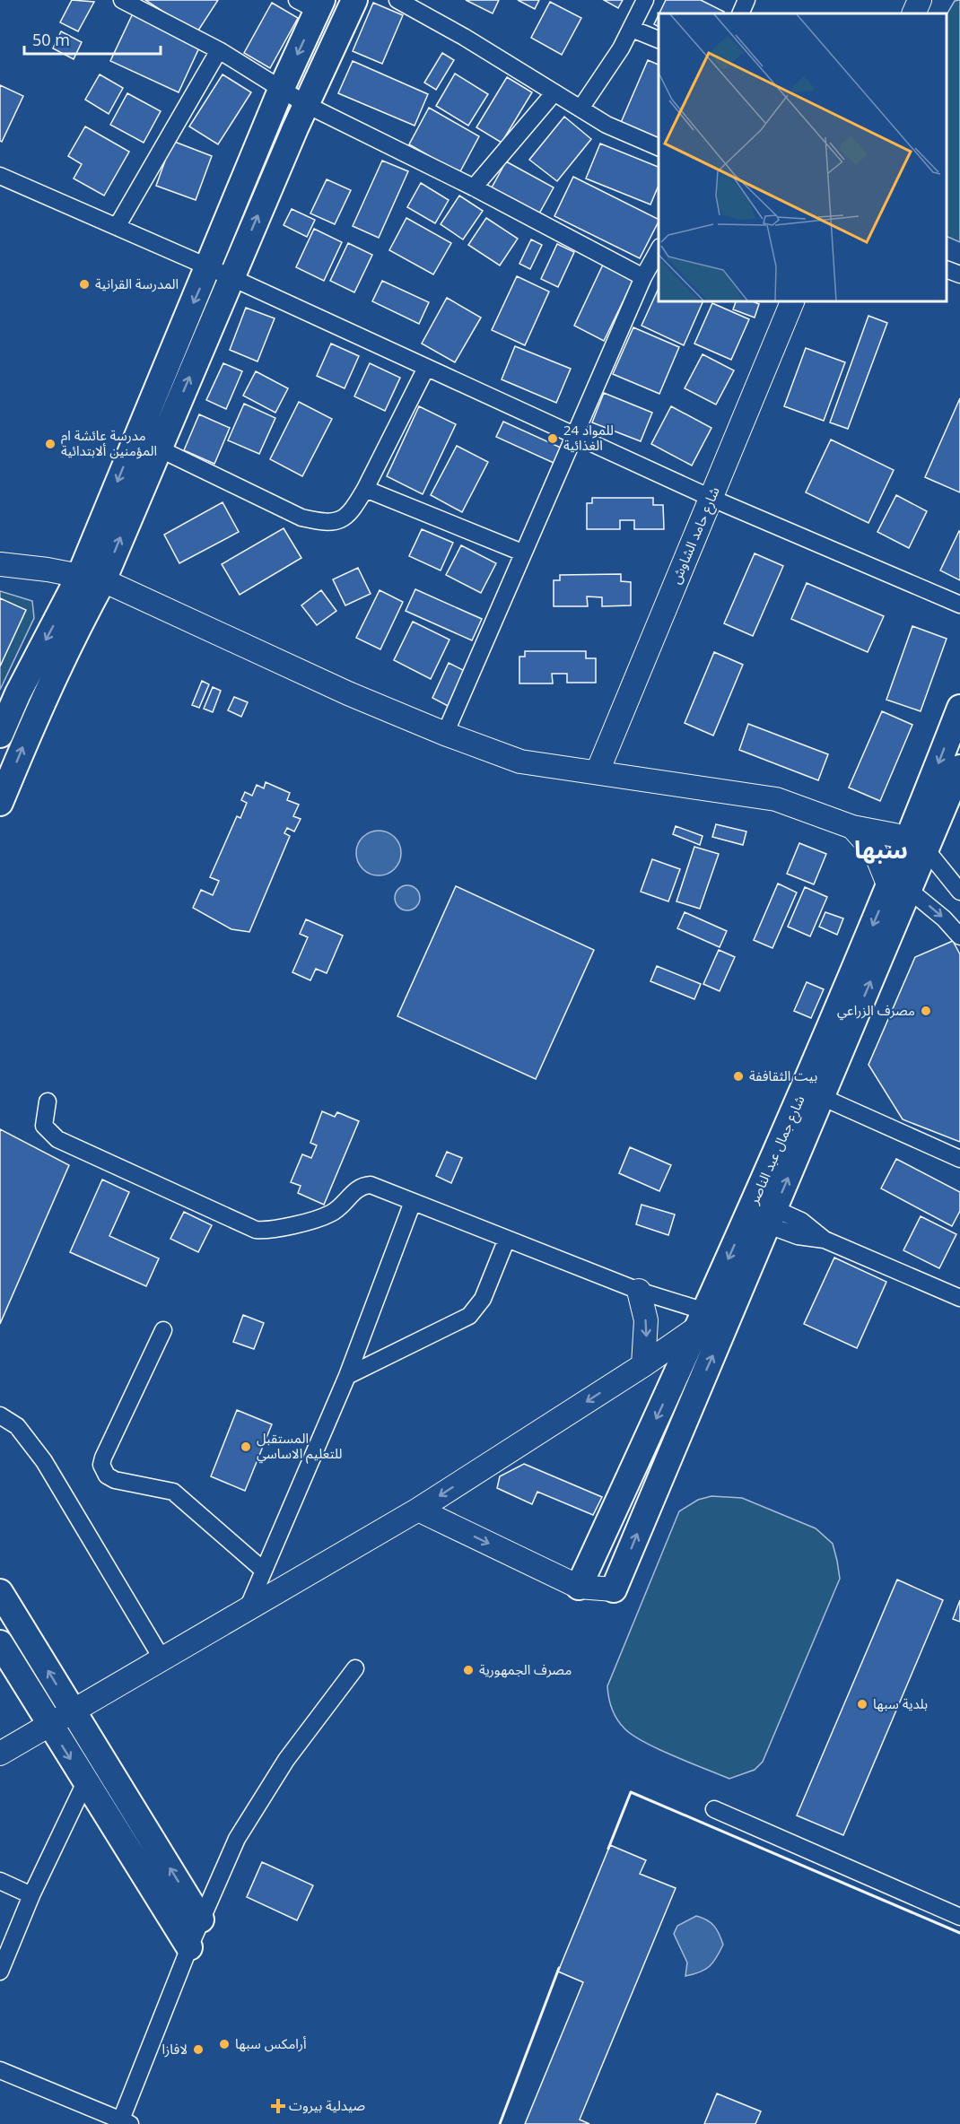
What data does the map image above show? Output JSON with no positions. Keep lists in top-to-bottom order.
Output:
{
  "streets": {
    "main road": ["شارع جمال عبد الناصر"],
    "street": ["شارع حامد الشاوش"]
  },
  "districts": ["سبها"],
  "places": {
    "other": [
      "المدرسة القرانية",
      "24 للمواد الغذائية",
      "مدرسة عائشة ام المؤمنين ألابتدائية",
      "مصرف الزراعي",
      "بيت الثقاففة",
      "المستقبل للتعليم الاساسي",
      "مصرف الجمهورية",
      "بلدية سبها",
      "أرامكس سبها",
      "لافازا"
    ],
    "health": ["صيدلية بيروت"]
  },
  "scale_bar": "50 m"
}
